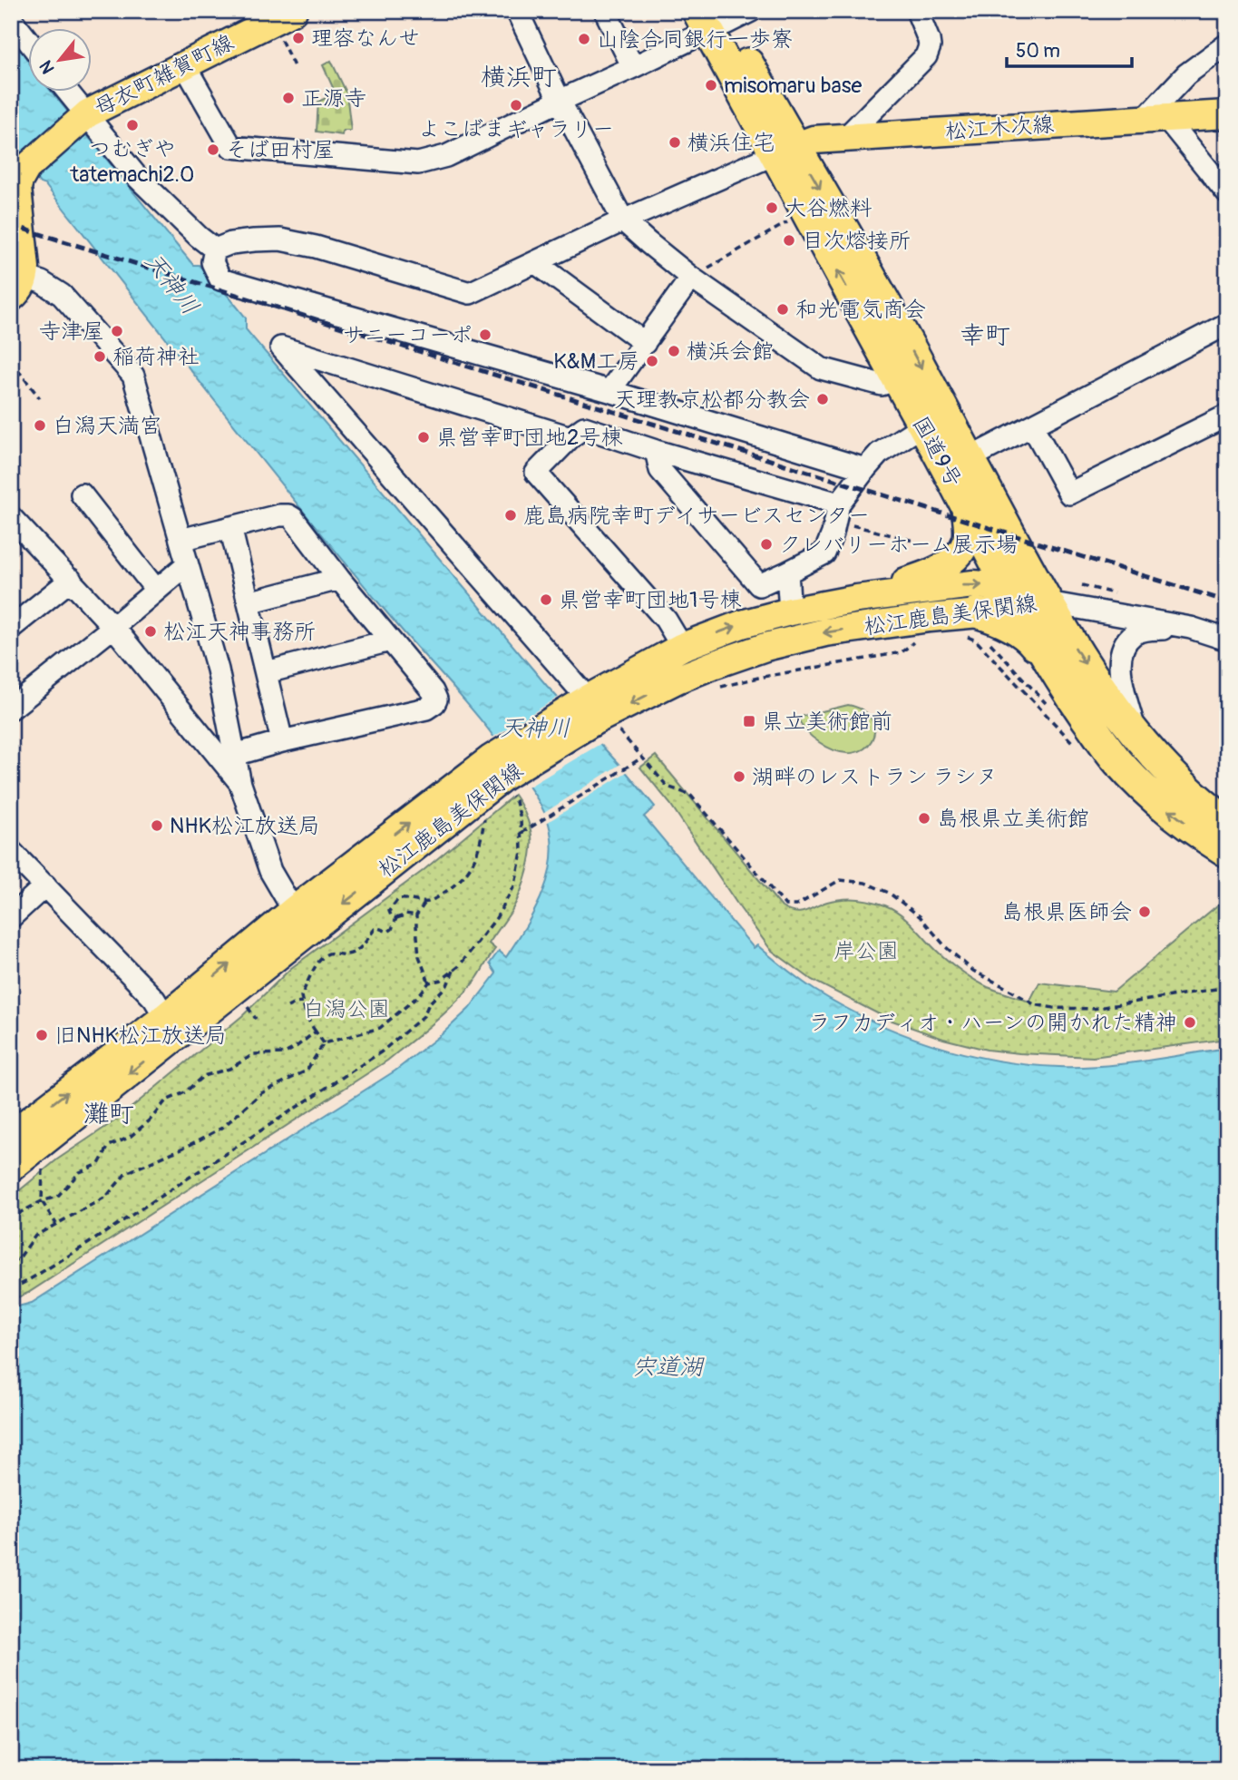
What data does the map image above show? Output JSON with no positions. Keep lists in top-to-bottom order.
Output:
{
  "streets": {
    "highway": ["国道9号"],
    "main road": ["母衣町雑賀町線", "松江木次線", "松江鹿島美保関線"]
  },
  "crossings": [
    ["松江木次線", "国道9号"],
    ["国道9号", "松江鹿島美保関線"]
  ],
  "districts": ["横浜町", "幸町", "灘町"],
  "water": ["天神川", "宍道湖"],
  "parks": ["岸公園", "白潟公園"],
  "places": {
    "other": [
      "理容なんせ",
      "山陰合同銀行一歩寮",
      "misomaru base",
      "正源寺",
      "よこばまギャラリー",
      "つむぎや tatemachi2.0",
      "横浜住宅",
      "そば田村屋",
      "大谷燃料",
      "目次熔接所",
      "和光電気商会",
      "寺津屋",
      "サニーコーポ",
      "横浜会館",
      "稲荷神社",
      "K&M工房",
      "天理教京松都分教会",
      "白潟天満宮",
      "県営幸町団地2号棟",
      "鹿島病院幸町デイサービスセンター",
      "クレバリーホーム展示場",
      "県営幸町団地1号棟",
      "松江天神事務所",
      "湖畔のレストラン ラシヌ",
      "島根県立美術館",
      "NHK松江放送局",
      "島根県医師会",
      "ラフカディオ・ハーンの開かれた精神",
      "旧NHK松江放送局"
    ],
    "transit": ["県立美術館前"]
  },
  "scale_bar": "50 m",
  "north": "bottom left"
}
